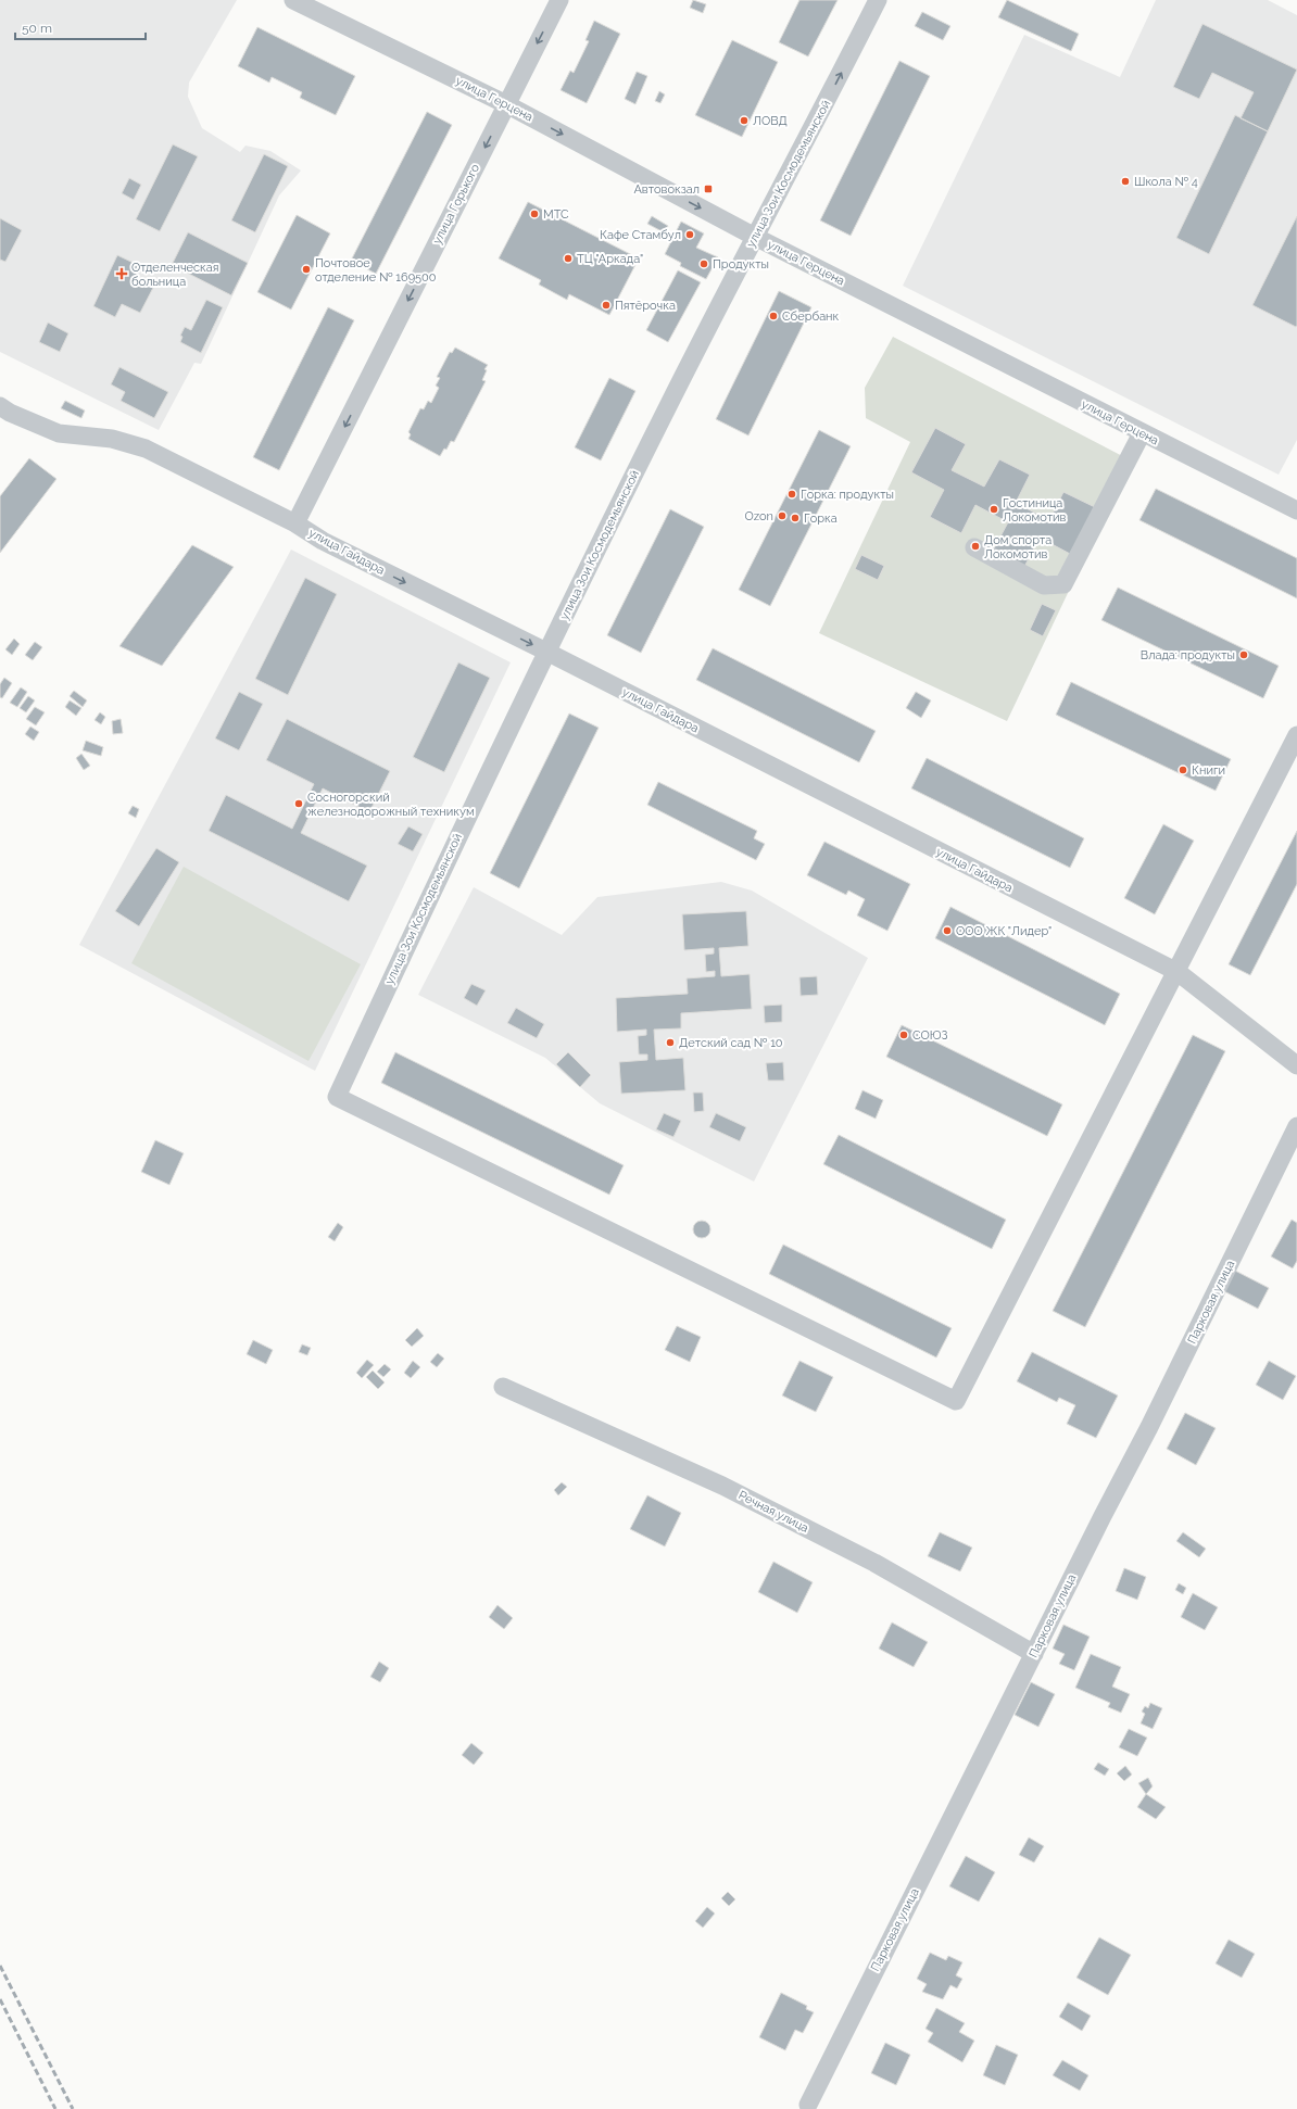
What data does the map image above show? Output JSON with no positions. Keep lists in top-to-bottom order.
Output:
{
  "streets": {
    "street": [
      "улица Герцена",
      "улица Зои Космодемьянской",
      "улица Горького",
      "улица Гайдара",
      "Парковая улица",
      "Речная улица"
    ]
  },
  "crossings": [
    ["улица Герцена", "улица Зои Космодемьянской"],
    ["улица Герцена", "улица Горького"],
    ["улица Зои Космодемьянской", "улица Гайдара"],
    ["улица Горького", "улица Гайдара"],
    ["Парковая улица", "Речная улица"]
  ],
  "one_way": ["улица Горького"],
  "places": {
    "other": [
      "ЛОВД",
      "Школа № 4",
      "МТС",
      "Кафе Стамбул",
      "ТЦ \"Аркада\"",
      "Продукты",
      "Почтовое отделение № 169500",
      "Пятёрочка",
      "Сбербанк",
      "Горка: продукты",
      "Гостиница Локомотив",
      "Ozon",
      "Горка",
      "Дом спорта Локомотив",
      "Влада: продукты",
      "Книги",
      "Сосногорский железнодорожный техникум",
      "ООО ЖК \"Лидер\"",
      "СОЮЗ",
      "Детский сад № 10"
    ],
    "transit": ["Автовокзал"],
    "health": ["Отделенческая больница"]
  },
  "scale_bar": "50 m"
}
